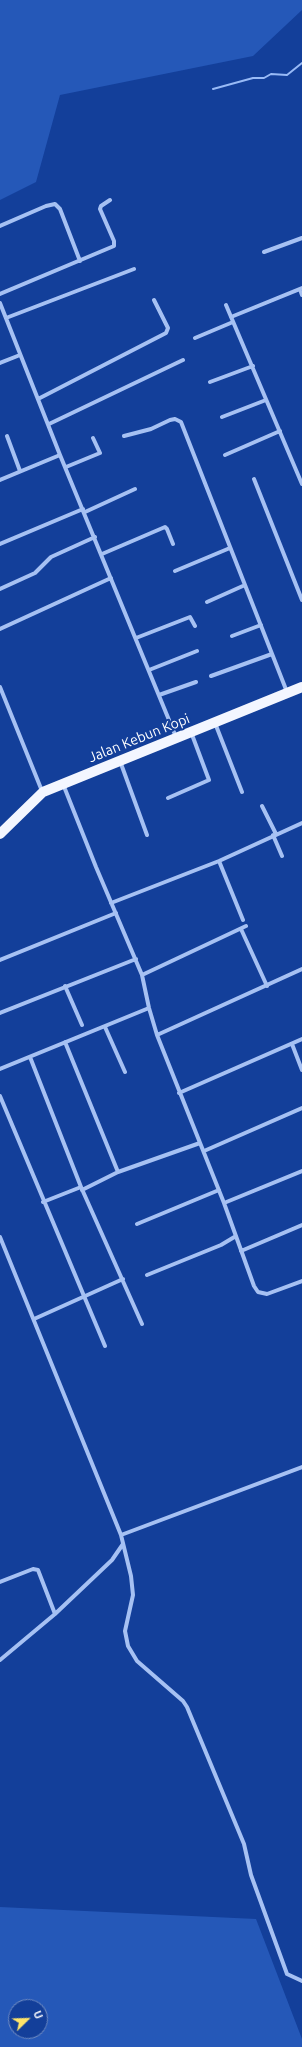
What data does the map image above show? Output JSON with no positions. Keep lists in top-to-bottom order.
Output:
{
  "streets": {
    "main road": ["Jalan Kebun Kopi"]
  },
  "north": "top right"
}
